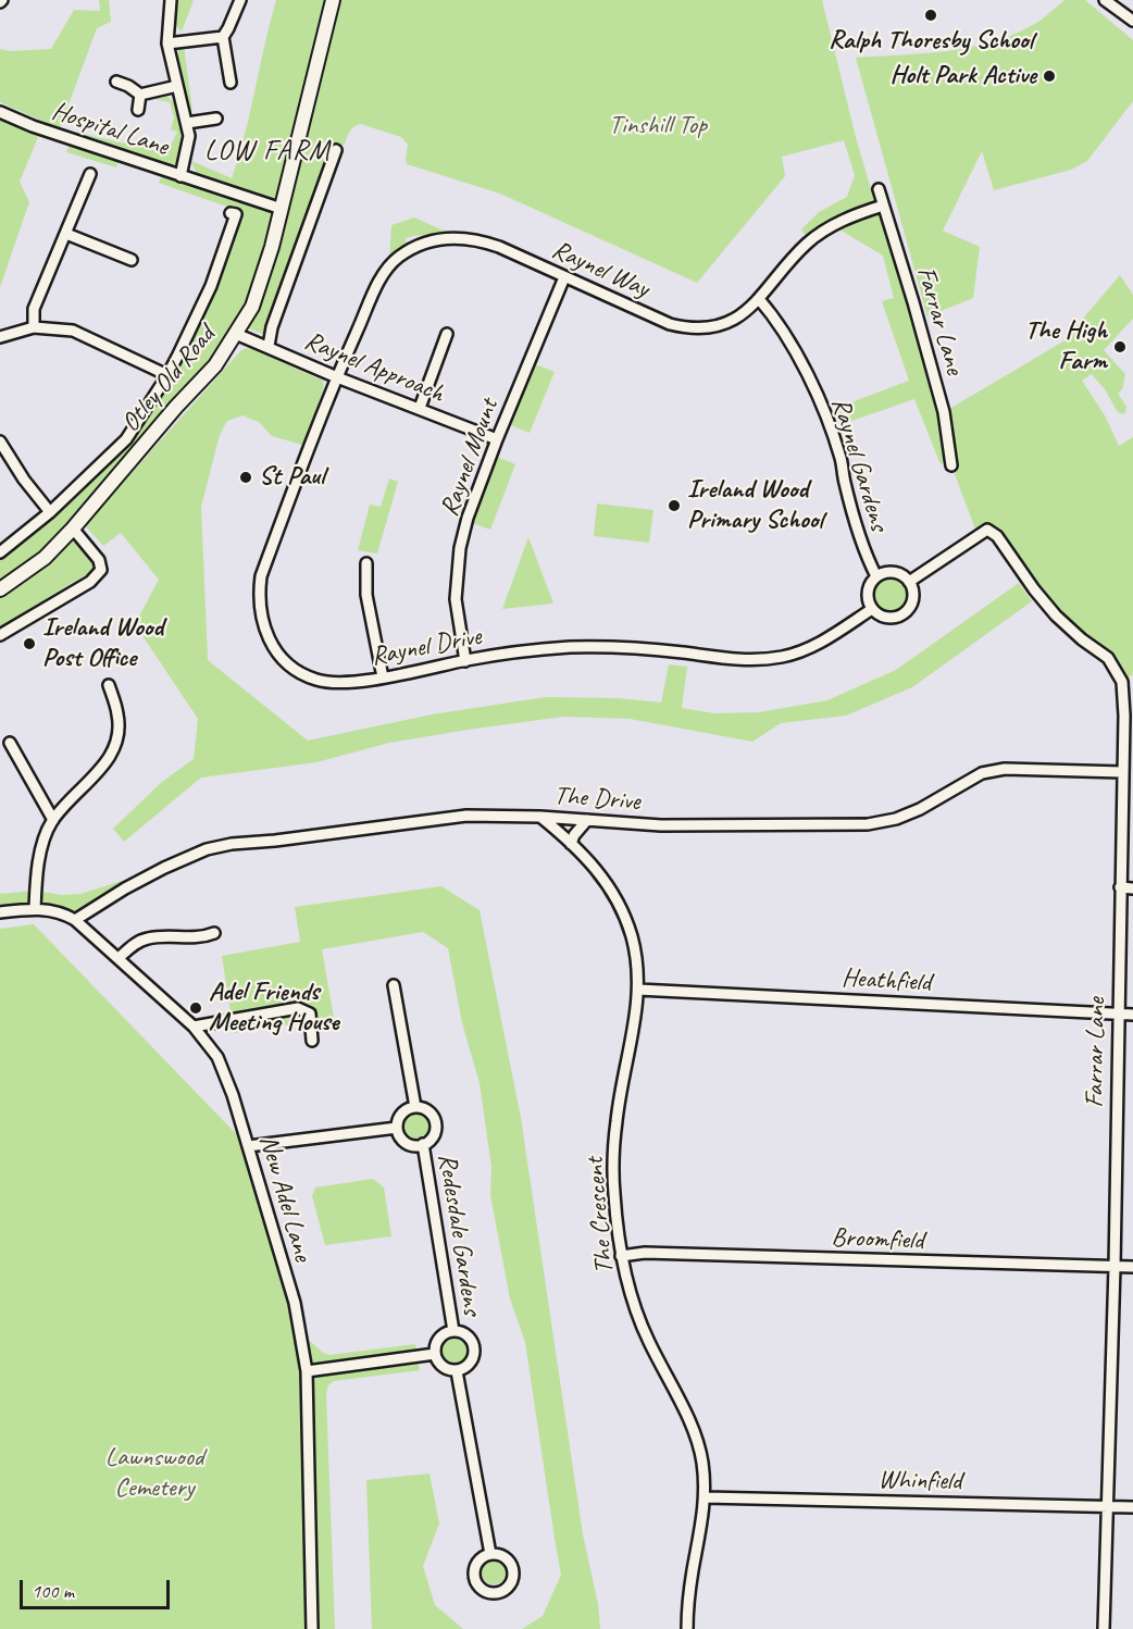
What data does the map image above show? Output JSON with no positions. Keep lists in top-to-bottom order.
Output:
{
  "streets": {
    "street": [
      "Hospital Lane",
      "Raynel Way",
      "Farrar Lane",
      "Raynel Approach",
      "Otley Old Road",
      "Raynel Mount",
      "Raynel Gardens",
      "Raynel Drive",
      "The Drive",
      "Heathfield",
      "New Adel Lane",
      "The Crescent",
      "Redesdale Gardens",
      "Broomfield",
      "Whinfield"
    ]
  },
  "crossings": [
    ["Hospital Lane", "Otley Old Road"],
    ["Raynel Way", "Farrar Lane"],
    ["Raynel Way", "Raynel Approach"],
    ["Raynel Way", "Raynel Mount"],
    ["Raynel Way", "Raynel Gardens"],
    ["Raynel Way", "Raynel Drive"],
    ["Farrar Lane", "Raynel Gardens"],
    ["Farrar Lane", "Raynel Drive"],
    ["Farrar Lane", "The Drive"],
    ["Farrar Lane", "Heathfield"],
    ["Farrar Lane", "Broomfield"],
    ["Farrar Lane", "Whinfield"],
    ["Raynel Approach", "Otley Old Road"],
    ["Raynel Approach", "Raynel Mount"],
    ["Raynel Approach", "Raynel Drive"],
    ["Raynel Mount", "Raynel Drive"],
    ["Raynel Gardens", "Raynel Drive"],
    ["The Drive", "New Adel Lane"],
    ["The Drive", "The Crescent"],
    ["Heathfield", "The Crescent"],
    ["The Crescent", "Broomfield"],
    ["The Crescent", "Whinfield"]
  ],
  "districts": ["LOW FARM"],
  "parks": ["Tinshill Top", "Lawnswood Cemetery"],
  "places": [
    "Ralph Thoresby School",
    "Holt Park Active",
    "The High Farm",
    "St Paul",
    "Ireland Wood Primary School",
    "Ireland Wood Post Office",
    "Adel Friends Meeting House"
  ],
  "scale_bar": "100 m"
}
